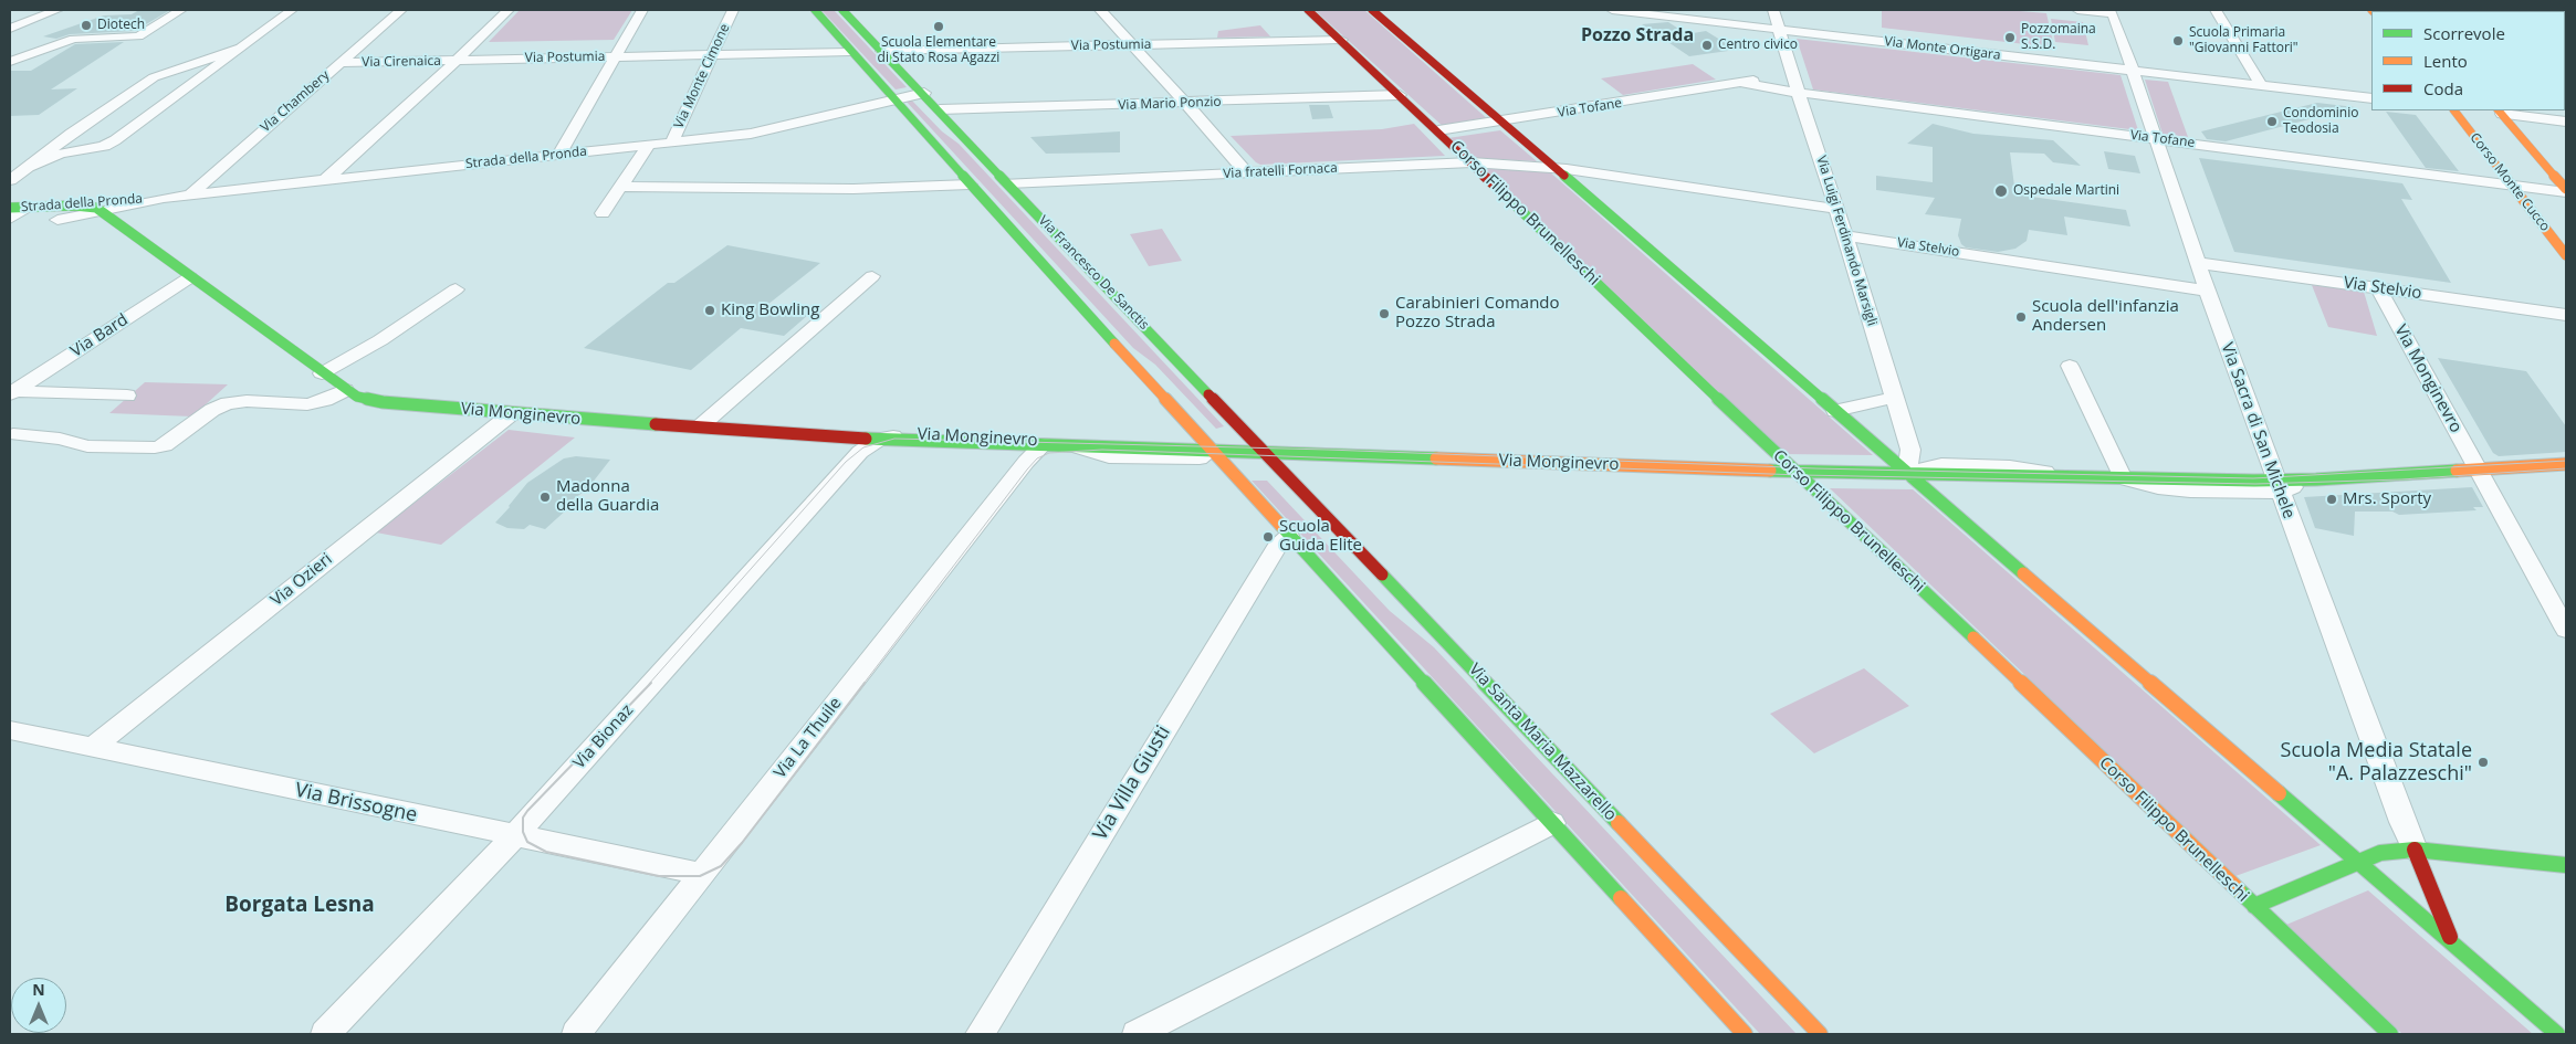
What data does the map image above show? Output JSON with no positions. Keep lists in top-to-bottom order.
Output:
{
  "streets": {
    "street": [
      "Via Postumia",
      "Via Monte Ortigara",
      "Via Cirenaica",
      "Via Monte Cimone",
      "Via Chambery",
      "Via Mario Ponzio",
      "Via Tofane",
      "Strada della Pronda",
      "Via fratelli Fornaca",
      "Corso Monte Cucco",
      "Corso Filippo Brunelleschi",
      "Via Luigi Ferdinando Marsigli",
      "Via Stelvio",
      "Via Francesco De Sanctis",
      "Via Bard",
      "Via Monginevro",
      "Via Sacra di San Michele",
      "Via Ozieri",
      "Via Bionaz",
      "Via La Thuile",
      "Via Santa Maria Mazzarello",
      "Via Villa Giusti",
      "Via Brissogne"
    ]
  },
  "crossings": [
    ["Via Postumia", "Via Cirenaica"],
    ["Via Postumia", "Via Monte Cimone"],
    ["Via Postumia", "Corso Filippo Brunelleschi"],
    ["Via Postumia", "Via Francesco De Sanctis"],
    ["Via Monte Ortigara", "Via Luigi Ferdinando Marsigli"],
    ["Via Monte Ortigara", "Via Sacra di San Michele"],
    ["Via Cirenaica", "Via Chambery"],
    ["Via Monte Cimone", "Strada della Pronda"],
    ["Via Chambery", "Strada della Pronda"],
    ["Via Mario Ponzio", "Corso Filippo Brunelleschi"],
    ["Via Mario Ponzio", "Via Francesco De Sanctis"],
    ["Via Tofane", "Corso Monte Cucco"],
    ["Via Tofane", "Corso Filippo Brunelleschi"],
    ["Via Tofane", "Via Luigi Ferdinando Marsigli"],
    ["Via Tofane", "Via Sacra di San Michele"],
    ["Strada della Pronda", "Via Francesco De Sanctis"],
    ["Strada della Pronda", "Via Monginevro"],
    ["Via fratelli Fornaca", "Corso Filippo Brunelleschi"],
    ["Via fratelli Fornaca", "Via Francesco De Sanctis"],
    ["Corso Filippo Brunelleschi", "Via Monginevro"],
    ["Via Luigi Ferdinando Marsigli", "Via Stelvio"],
    ["Via Luigi Ferdinando Marsigli", "Via Monginevro"],
    ["Via Stelvio", "Via Monginevro"],
    ["Via Stelvio", "Via Sacra di San Michele"],
    ["Via Francesco De Sanctis", "Via Monginevro"],
    ["Via Francesco De Sanctis", "Via Santa Maria Mazzarello"],
    ["Via Bard", "Via Monginevro"],
    ["Via Monginevro", "Via Sacra di San Michele"],
    ["Via Monginevro", "Via Ozieri"],
    ["Via Monginevro", "Via Bionaz"],
    ["Via Monginevro", "Via La Thuile"],
    ["Via Monginevro", "Via Santa Maria Mazzarello"],
    ["Via Ozieri", "Via Brissogne"],
    ["Via Bionaz", "Via Brissogne"],
    ["Via La Thuile", "Via Brissogne"]
  ],
  "districts": ["Pozzo Strada", "Borgata Lesna"],
  "places": [
    "Diotech",
    "Scuola Elementare di Stato Rosa Agazzi",
    "Pozzomaina S.S.D.",
    "Scuola Primaria \"Giovanni Fattori\"",
    "Centro civico",
    "Condominio Teodosia",
    "Ospedale Martini",
    "King Bowling",
    "Carabinieri Comando Pozzo Strada",
    "Scuola dell'infanzia Andersen",
    "Madonna della Guardia",
    "Mrs. Sporty",
    "Scuola Guida Elite",
    "Scuola Media Statale \"A. Palazzeschi\""
  ],
  "legend": ["Scorrevole", "Lento", "Coda"],
  "north": "top"
}
